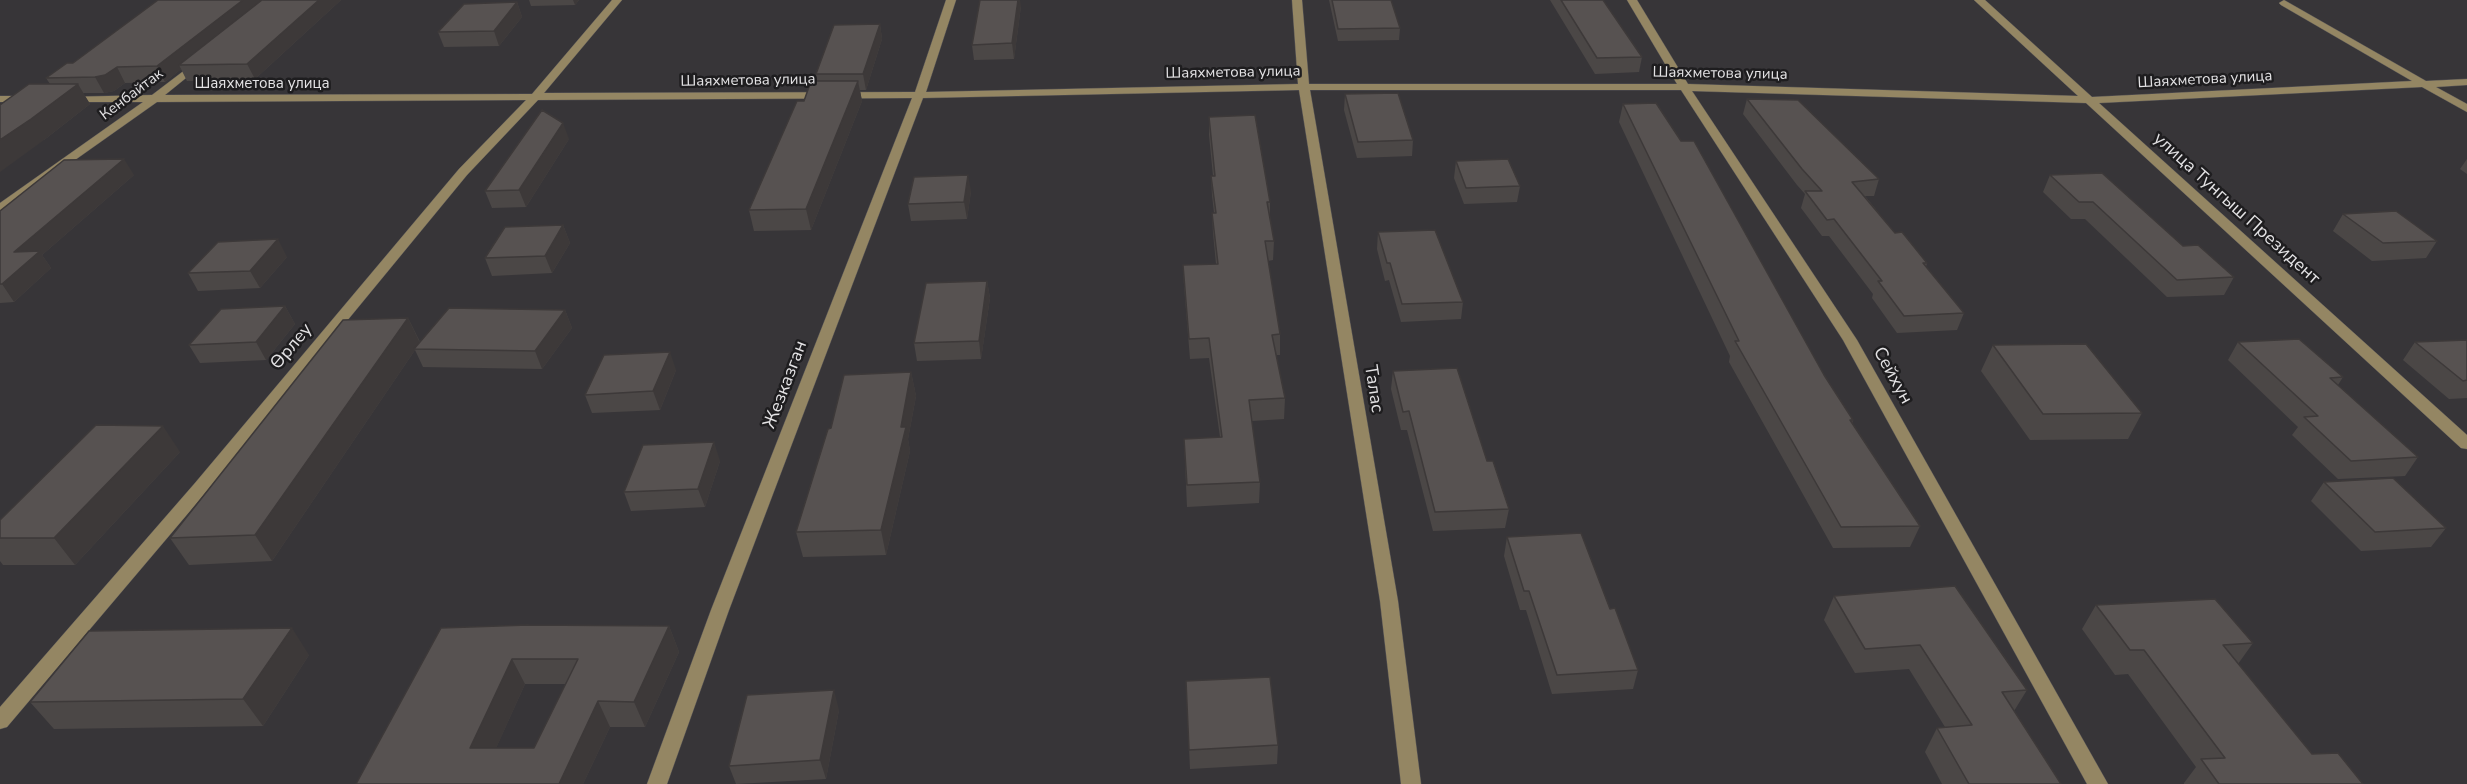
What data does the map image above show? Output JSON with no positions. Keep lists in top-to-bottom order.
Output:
{
  "streets": {
    "street": [
      "Шаяхметова улица",
      "Кенбайтак",
      "улица Тунгыш Президент",
      "Өрлеу",
      "Сейхун",
      "Жезказган",
      "Талас"
    ]
  },
  "crossings": [
    ["Шаяхметова улица", "Кенбайтак"],
    ["Шаяхметова улица", "улица Тунгыш Президент"],
    ["Шаяхметова улица", "Өрлеу"],
    ["Шаяхметова улица", "Сейхун"],
    ["Шаяхметова улица", "Жезказган"],
    ["Шаяхметова улица", "Талас"]
  ]
}
